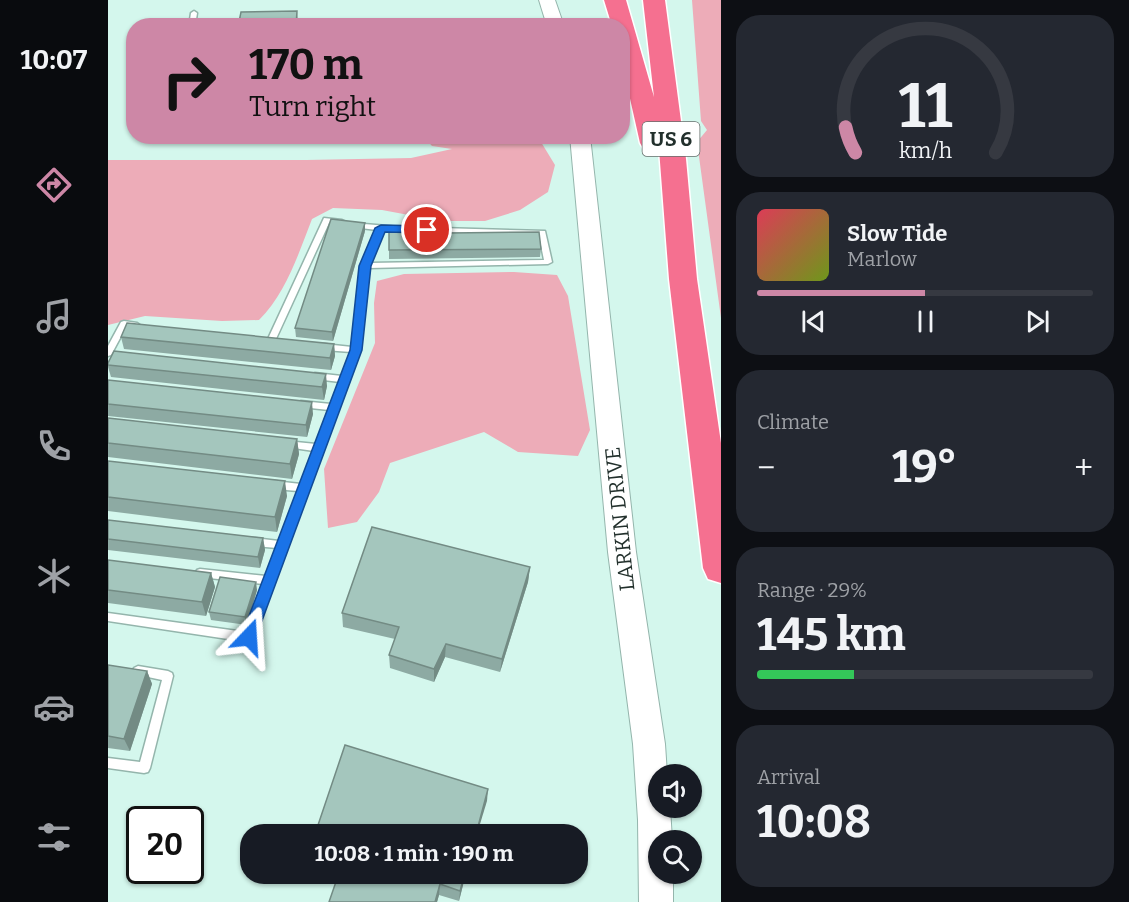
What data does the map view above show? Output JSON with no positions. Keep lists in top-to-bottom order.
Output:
{
  "streets": {
    "highway": ["US 6"],
    "street": ["LARKIN DRIVE"]
  },
  "page": {
    "tabs": "10:07",
    "turn": ["170 m", "Turn right"],
    "song": ["Slow Tide", "Marlow"],
    "tile": [
      "Climate",
      ["Range · 29%", "145 km"],
      ["Arrival", "10:08"]
    ],
    "heat": ["−", "19°", "+"],
    "limit": "20",
    "trip": "10:08 · 1 min · 190 m",
    "gauge": ["11", "km/h"]
  }
}
